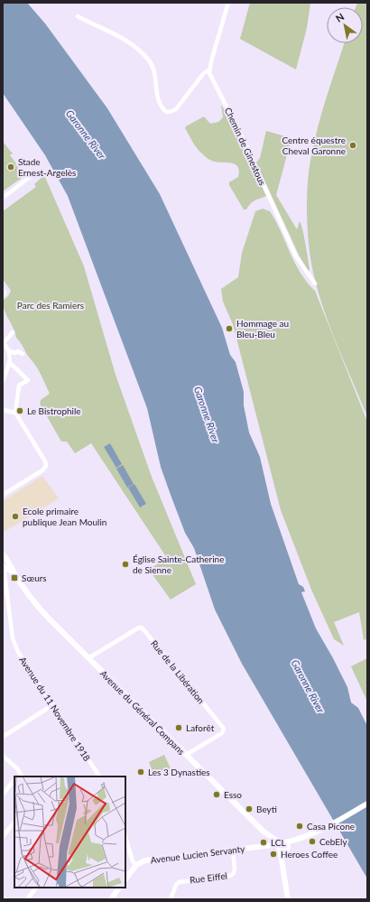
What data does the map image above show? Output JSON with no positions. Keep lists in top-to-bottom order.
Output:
{
  "streets": {
    "main road": ["Avenue du Général Compans", "Avenue Lucien Servanty"],
    "street": [
      "Chemin de Ginestous",
      "Rue de la Libération",
      "Avenue du 11 Novembre 1918",
      "Rue Eiffel"
    ]
  },
  "crossings": [
    ["Rue de la Libération", "Avenue du Général Compans"],
    ["Avenue du 11 Novembre 1918", "Avenue du Général Compans"],
    ["Avenue du Général Compans", "Avenue Lucien Servanty"],
    ["Avenue Lucien Servanty", "Rue Eiffel"]
  ],
  "water": ["Garonne River"],
  "parks": ["Parc des Ramiers"],
  "places": {
    "other": [
      "Centre équestre Cheval Garonne",
      "Stade Ernest-Argelès",
      "Hommage au Bleu-Bleu",
      "Le Bistrophile",
      "Ecole primaire publique Jean Moulin",
      "Église Sainte-Catherine de Sienne",
      "Laforêt",
      "Les 3 Dynasties",
      "Esso",
      "Beyti",
      "Casa Picone",
      "CebEly",
      "LCL",
      "Heroes Coffee"
    ],
    "transit": ["Sœurs"]
  },
  "north": "top left"
}
